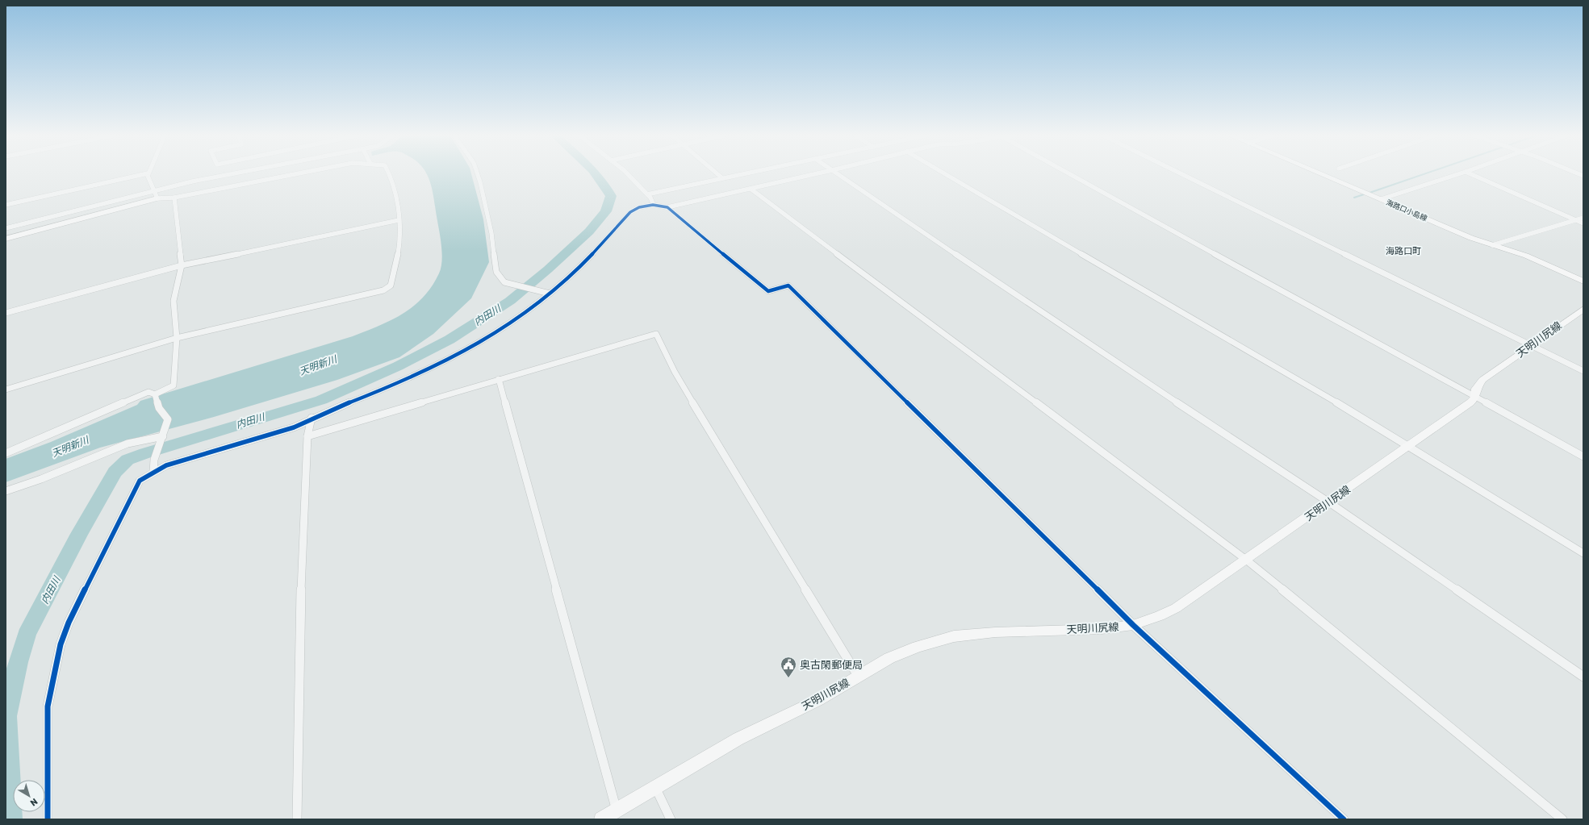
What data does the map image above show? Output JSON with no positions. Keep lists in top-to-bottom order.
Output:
{
  "streets": {
    "main road": ["海路口小島線", "天明川尻線"]
  },
  "districts": ["海路口町"],
  "water": ["内田川", "天明新川"],
  "places": {
    "public building": ["奥古閑郵便局"]
  },
  "north": "bottom right"
}
